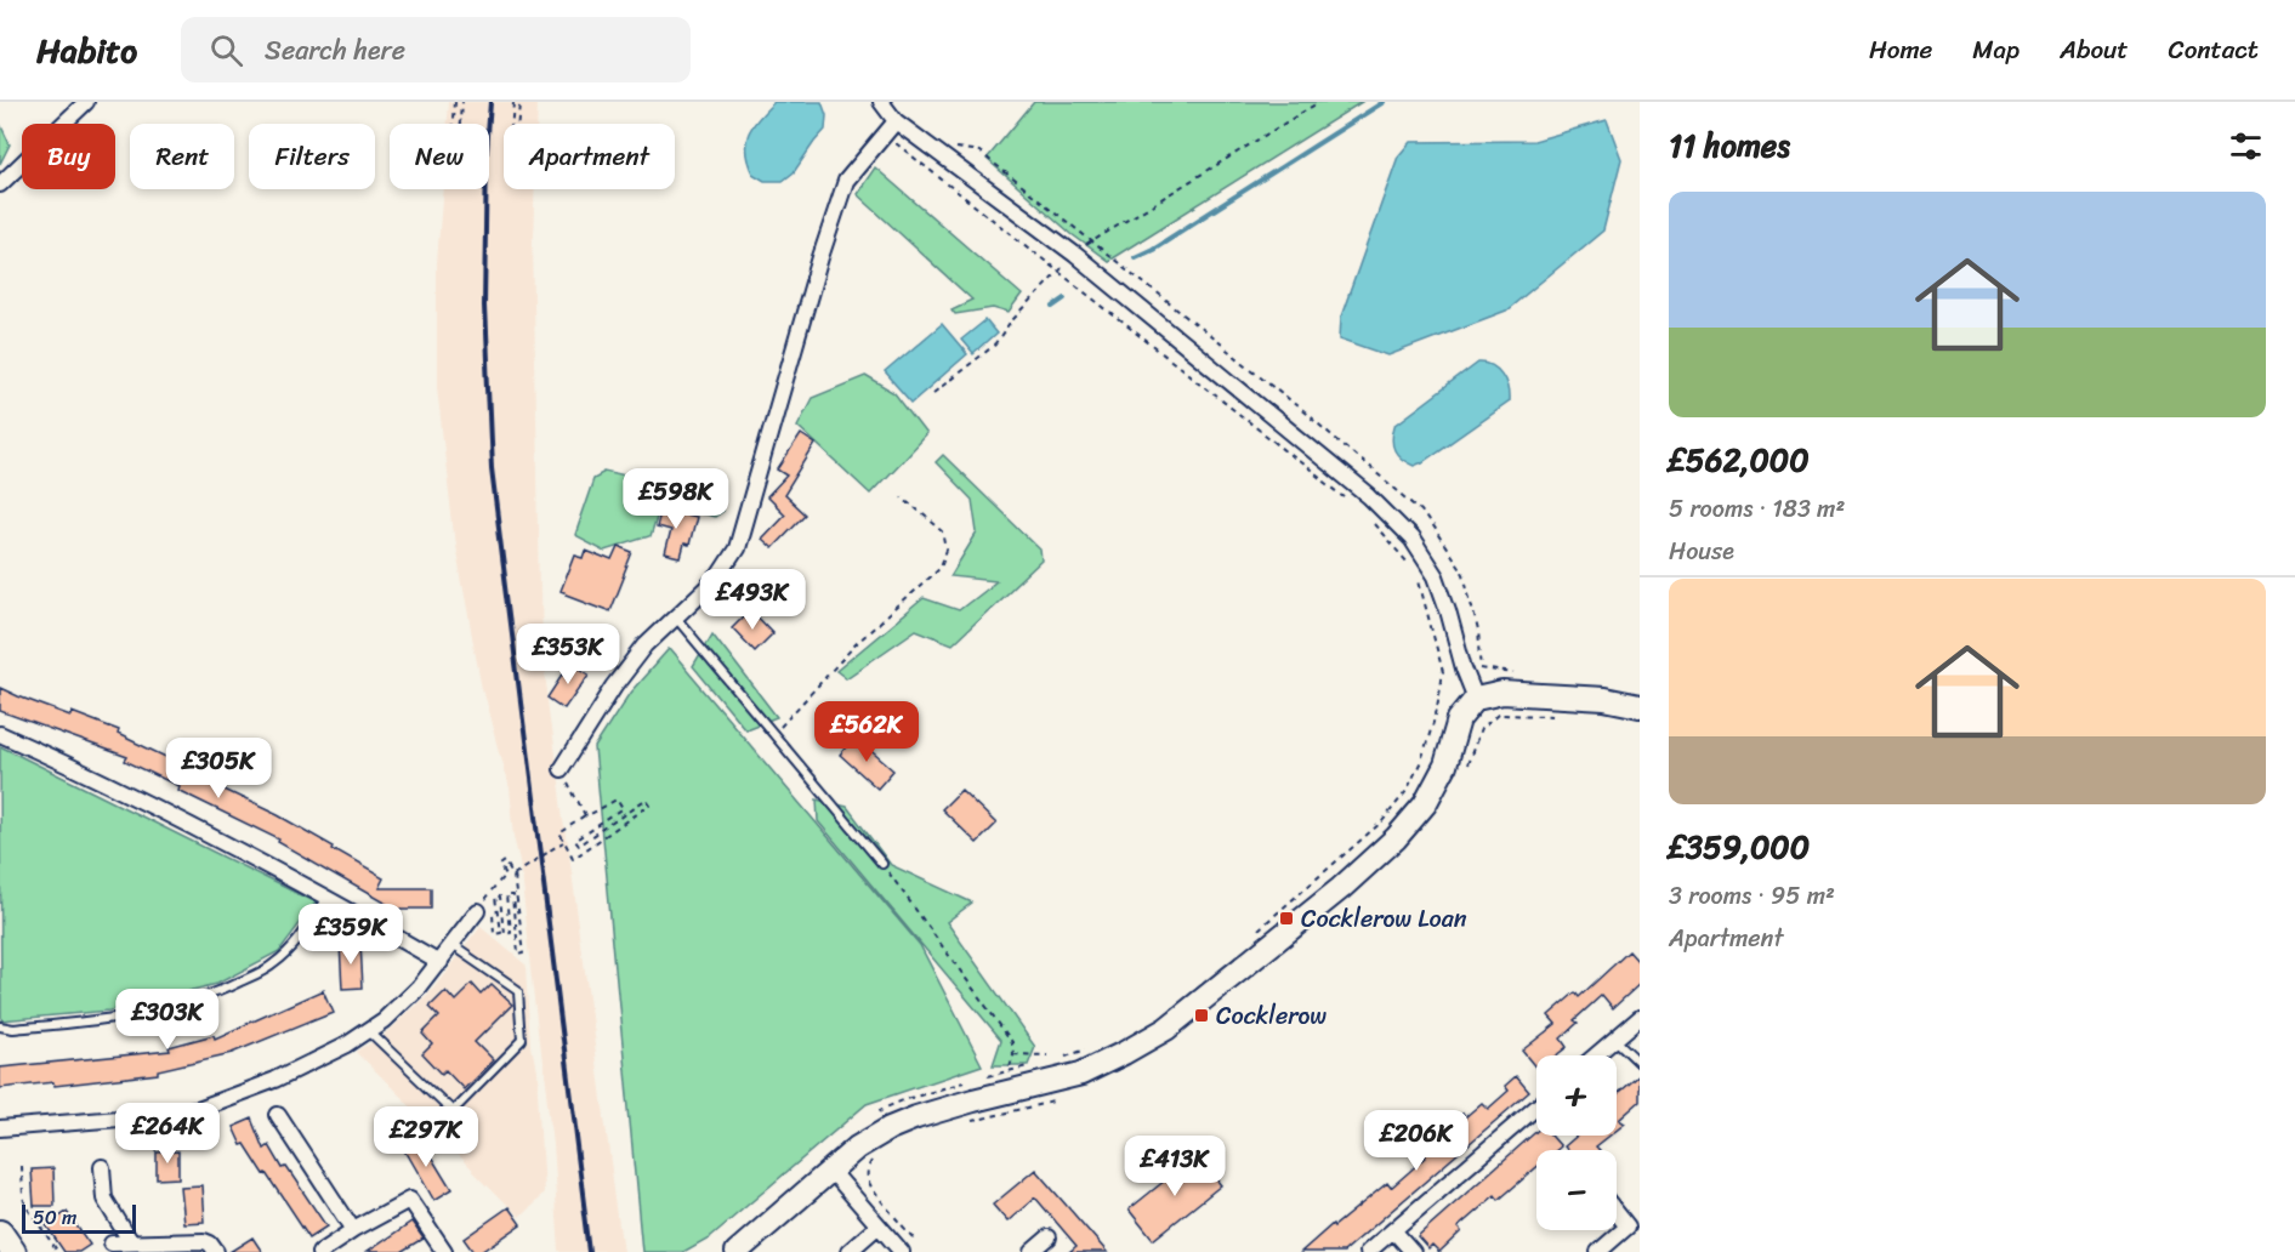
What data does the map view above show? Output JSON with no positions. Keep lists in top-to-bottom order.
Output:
{
  "places": {
    "transit": ["Cocklerow Loan", "Cocklerow"]
  },
  "scale_bar": "50 m",
  "page": {
    "header": "Habito",
    "search": "Search here",
    "nav": [
      "Home",
      "Map",
      "About",
      "Contact"
    ],
    "heading": "11 homes",
    "chip": [
      "Buy",
      "Rent",
      "Filters",
      "New",
      "Apartment"
    ],
    "list": [
      {
        "name": "£562,000",
        "note": "5 rooms · 183 m² · House"
      },
      {
        "name": "£359,000",
        "note": "3 rooms · 95 m² · Apartment"
      }
    ],
    "price": [
      "£598K",
      "£493K",
      "£353K",
      "£562K",
      "£305K",
      "£359K",
      "£303K",
      "£264K",
      "£297K",
      "£206K",
      "£413K"
    ],
    "map_buttons": ["+", "−"],
    "scale": "50 m"
  }
}
